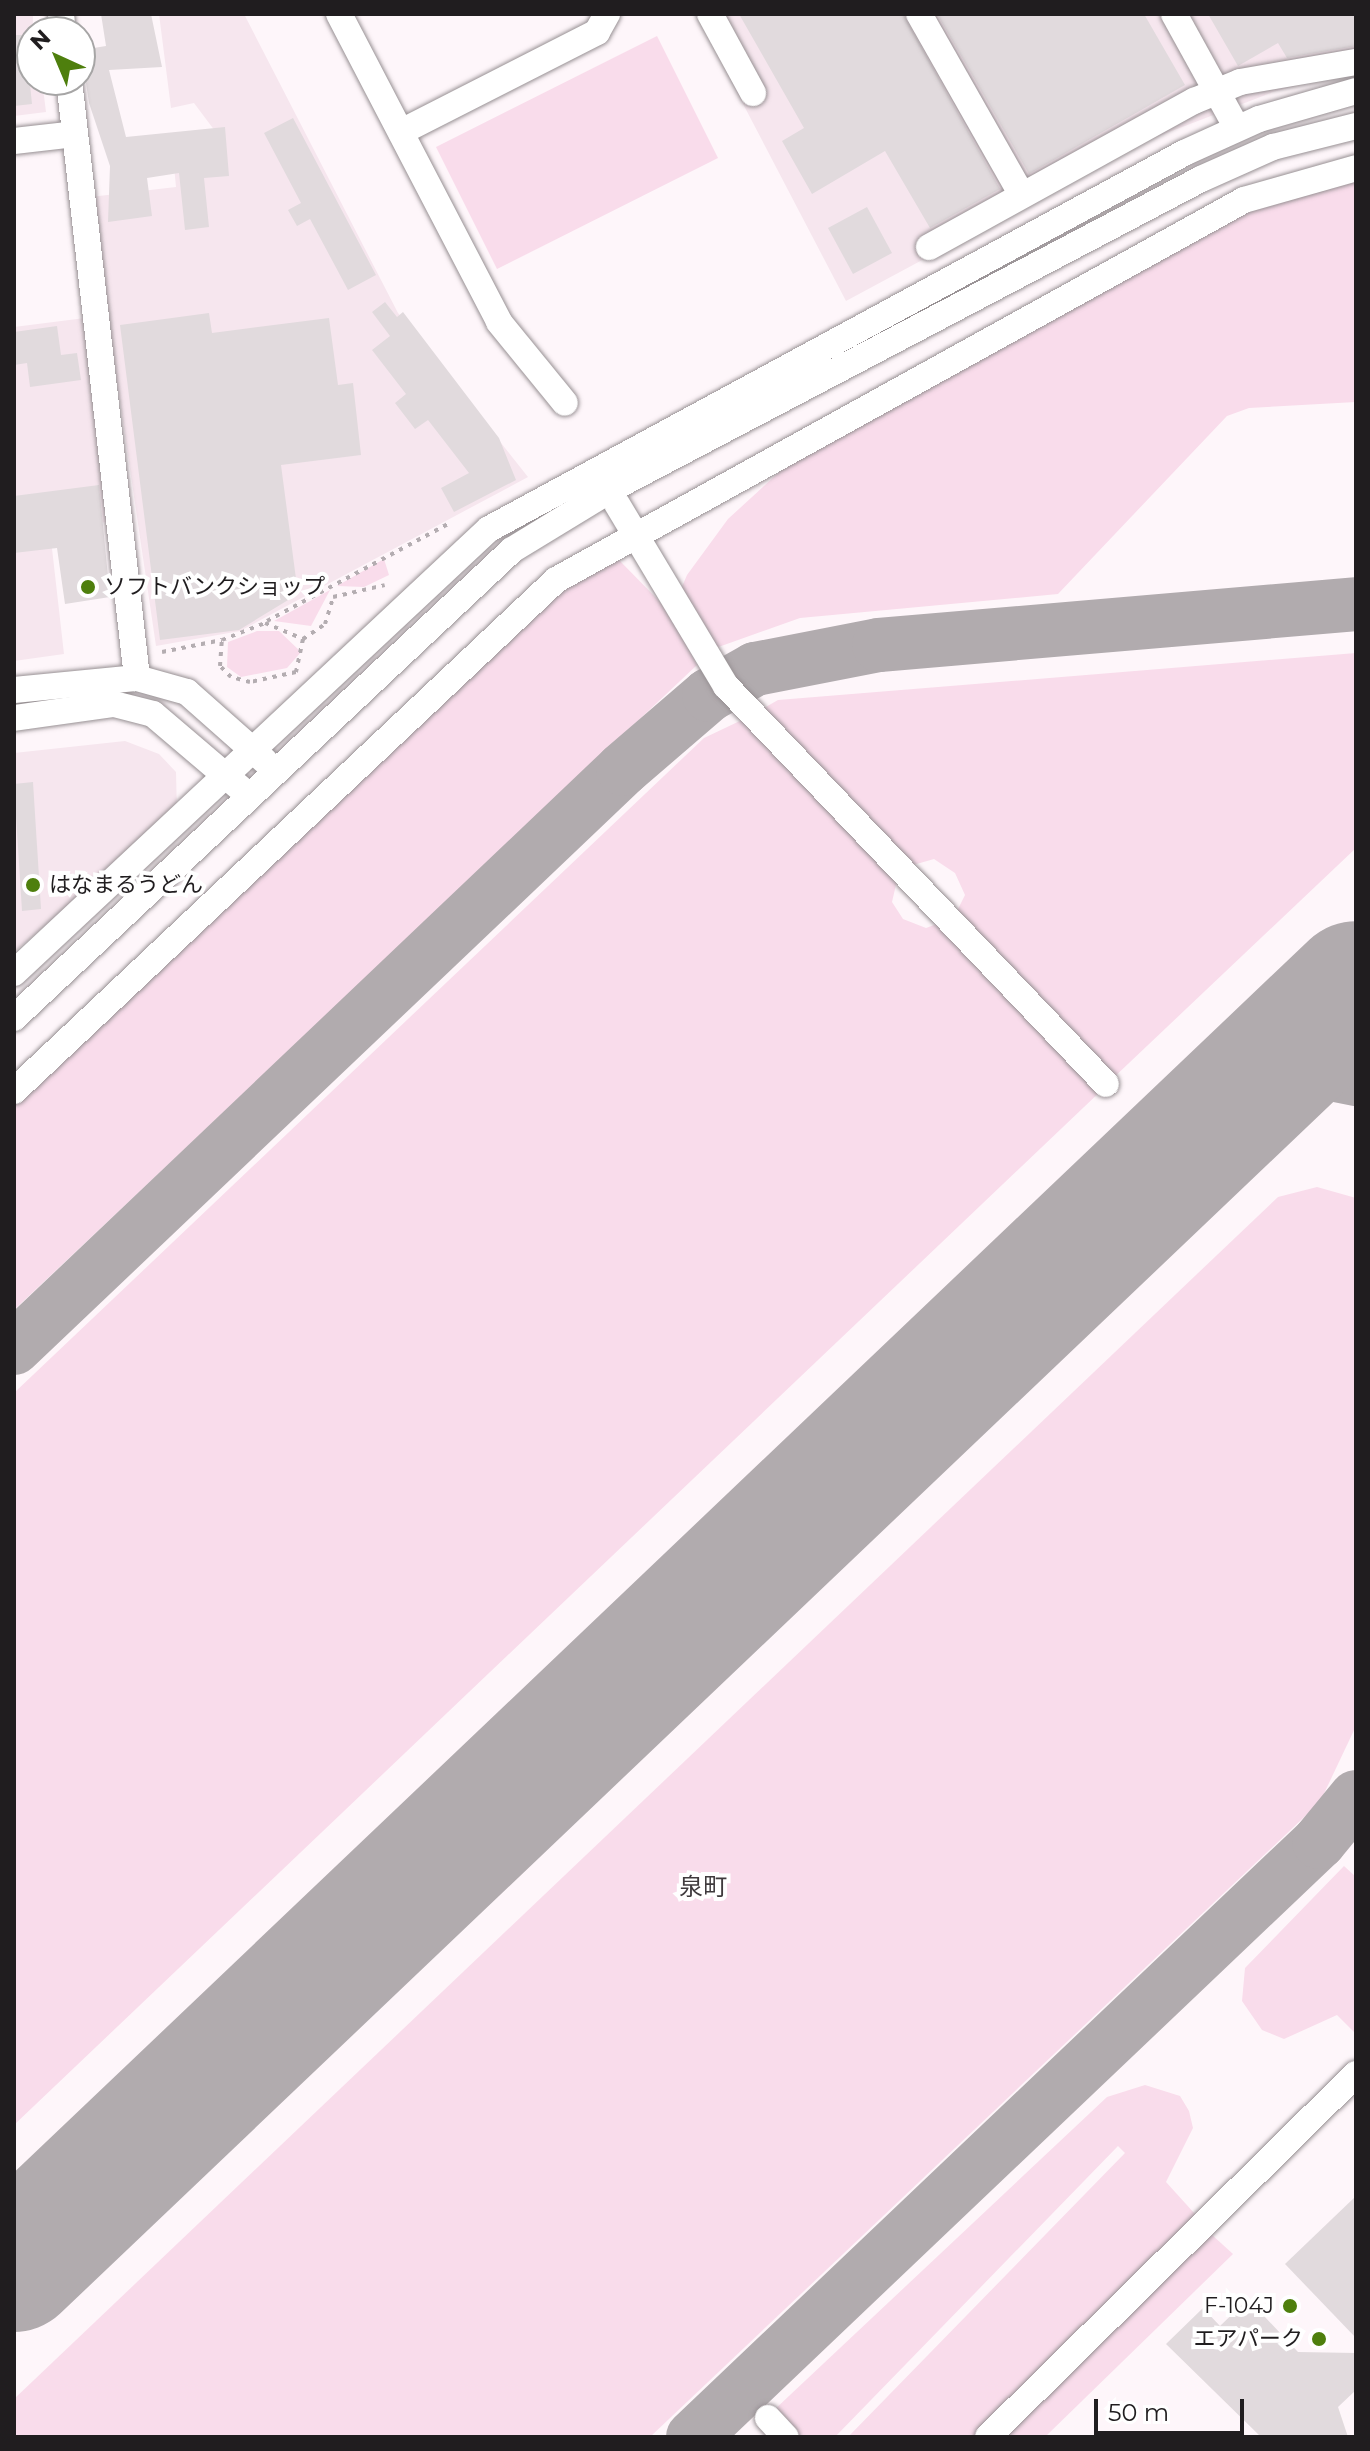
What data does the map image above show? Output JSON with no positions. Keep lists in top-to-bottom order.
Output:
{
  "districts": ["泉町"],
  "places": [
    "ソフトバンクショップ",
    "はなまるうどん",
    "F-104J",
    "エアパーク"
  ],
  "scale_bar": "50 m",
  "north": "top left"
}
